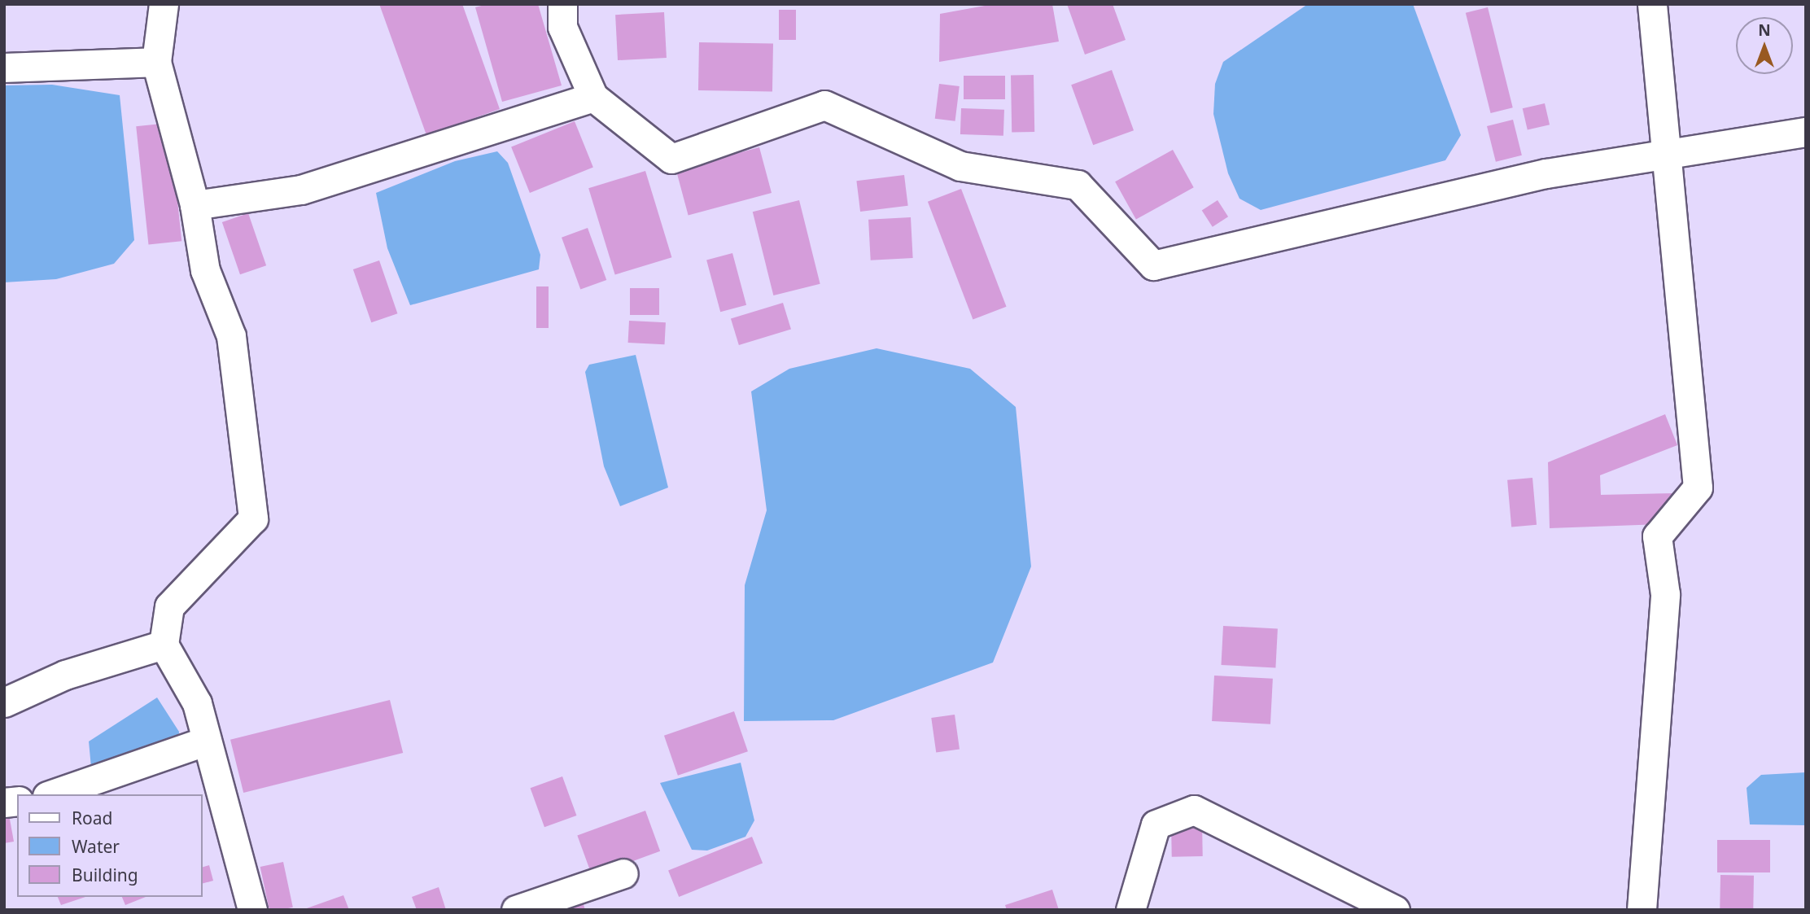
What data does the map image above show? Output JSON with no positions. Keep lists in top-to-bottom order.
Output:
{
  "legend": ["Road", "Water", "Building"],
  "north": "top"
}
